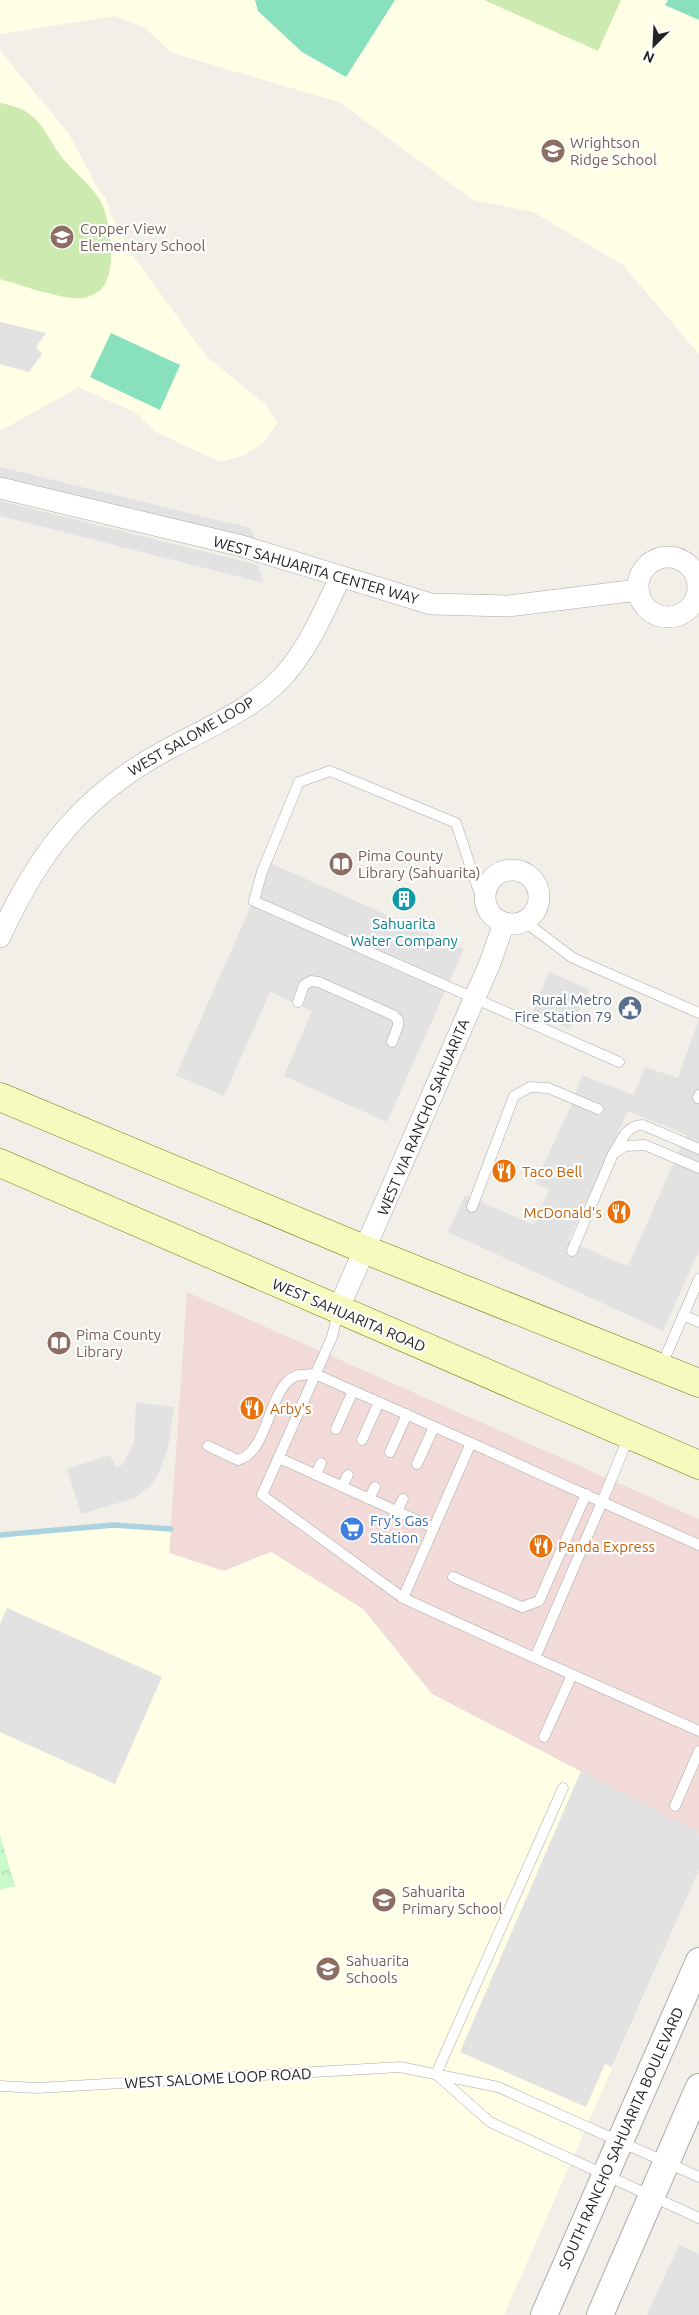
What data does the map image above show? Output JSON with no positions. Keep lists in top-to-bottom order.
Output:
{
  "streets": {
    "main road": ["WEST SAHUARITA ROAD"],
    "street": [
      "WEST SAHUARITA CENTER WAY",
      "WEST SALOME LOOP",
      "WEST VIA RANCHO SAHUARITA",
      "SOUTH RANCHO SAHUARITA BOULEVARD"
    ],
    "lane": ["WEST SALOME LOOP ROAD"]
  },
  "crossings": [
    ["WEST SAHUARITA CENTER WAY", "WEST SALOME LOOP"],
    ["WEST VIA RANCHO SAHUARITA", "WEST SAHUARITA ROAD"],
    ["WEST SALOME LOOP ROAD", "SOUTH RANCHO SAHUARITA BOULEVARD"]
  ],
  "places": {
    "school or university": [
      "Wrightson Ridge School",
      "Copper View Elementary School",
      "Sahuarita Primary School",
      "Sahuarita Schools"
    ],
    "library": ["Pima County Library (Sahuarita)", "Pima County Library"],
    "building": ["Sahuarita Water Company"],
    "public building": ["Rural Metro Fire Station 79"],
    "restaurant": [
      "Taco Bell",
      "McDonald's",
      "Arby's",
      "Panda Express"
    ],
    "supermarket": ["Fry's Gas Station"]
  },
  "north": "bottom left"
}
